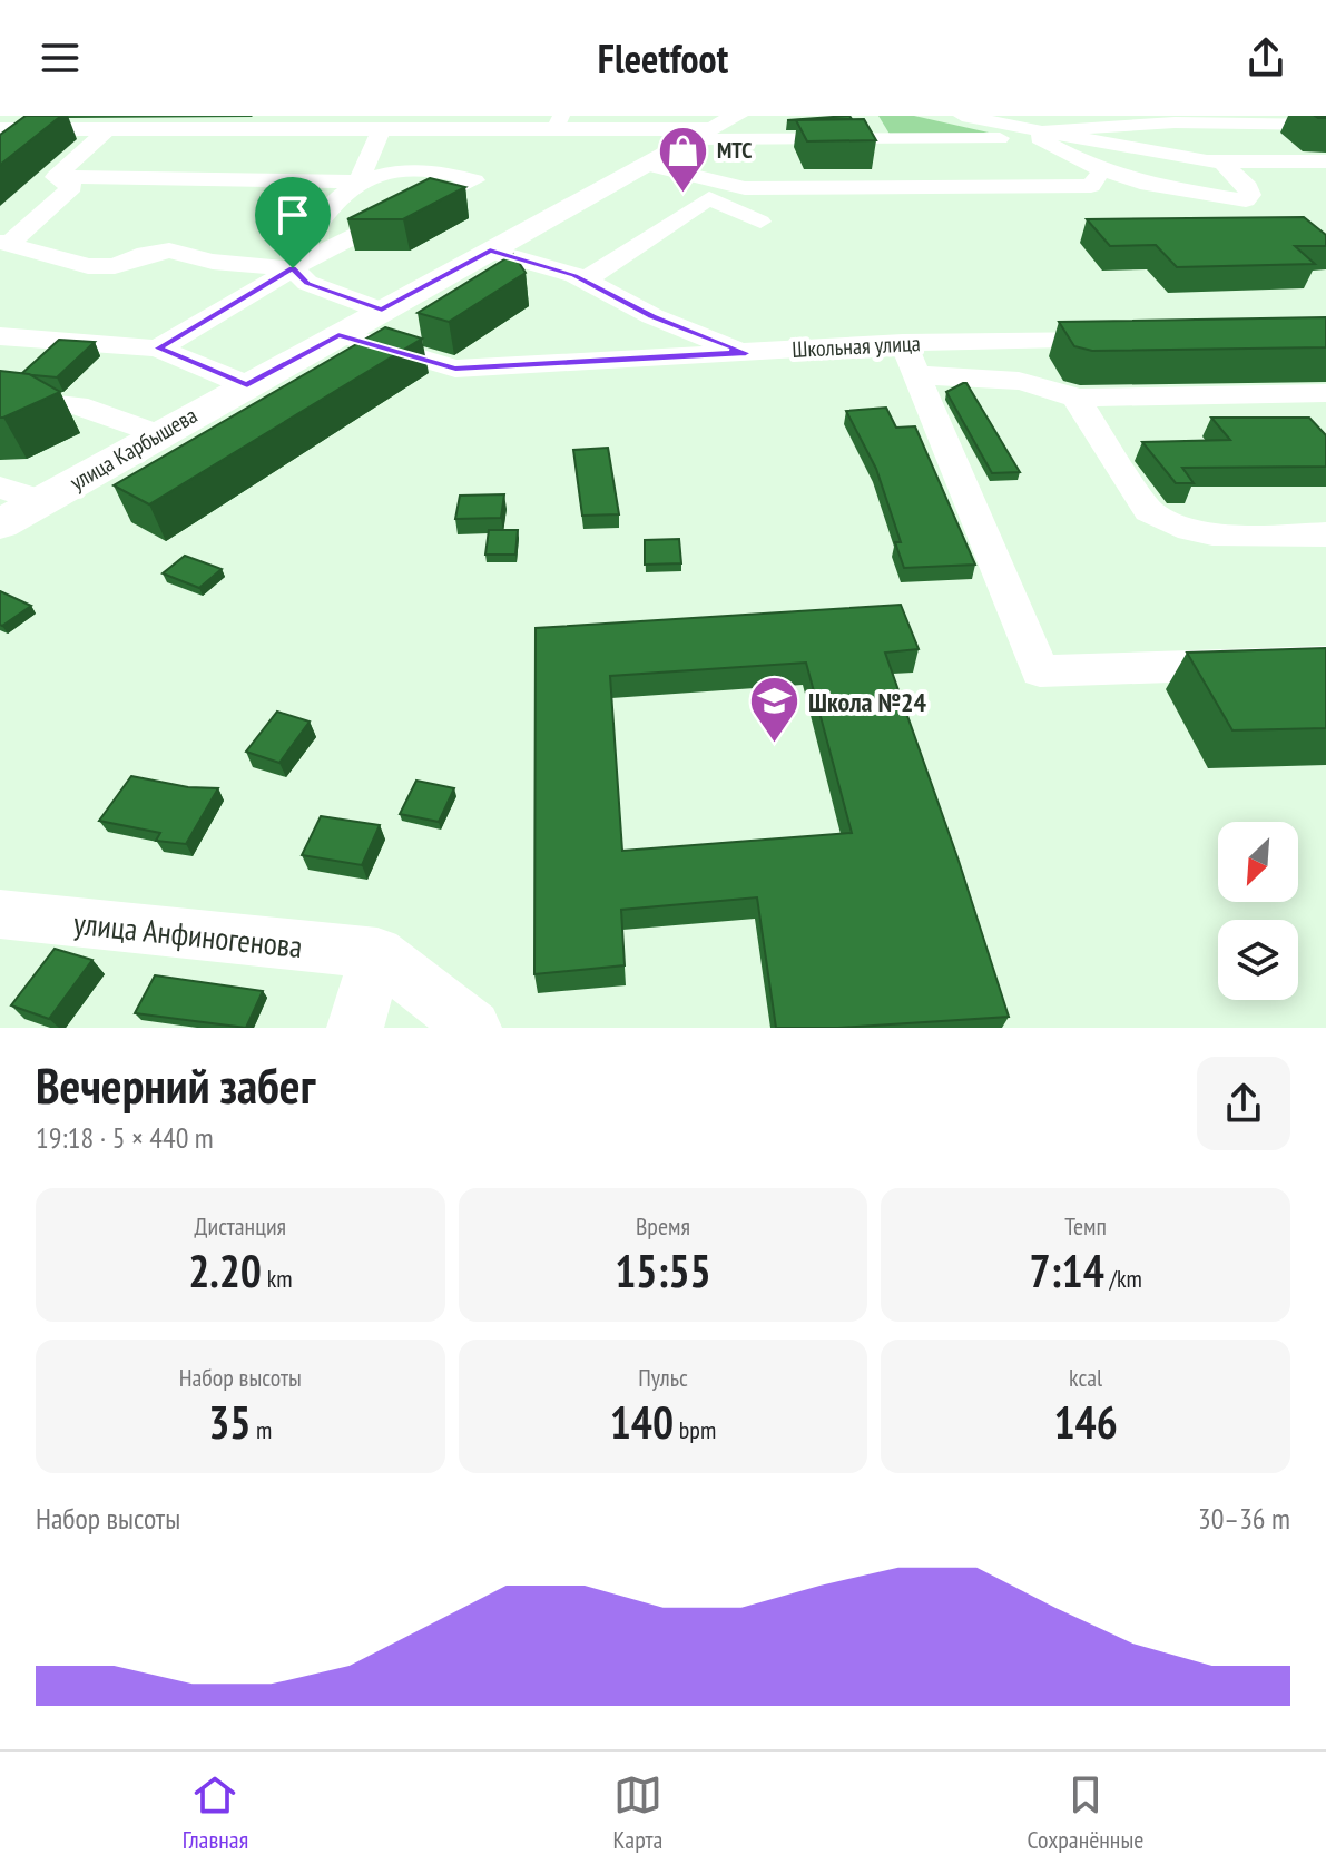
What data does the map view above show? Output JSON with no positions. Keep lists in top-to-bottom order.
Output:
{
  "streets": {
    "main road": ["улица Карбышева"],
    "street": ["Школьная улица", "улица Анфиногенова"]
  },
  "crossings": [
    ["Школьная улица", "улица Карбышева"]
  ],
  "places": {
    "shop": ["МТС"],
    "school or university": ["Школа №24"]
  },
  "north": "bottom left",
  "page": {
    "header": "Fleetfoot",
    "heading": ["Вечерний забег", "19:18 · 5 × 440 m"],
    "stats": [
      ["Дистанция", "2.20 km"],
      ["Время", "15:55"],
      ["Темп", "7:14 /km"],
      ["Набор высоты", "35 m"],
      ["Пульс", "140 bpm"],
      ["kcal", "146"]
    ],
    "chart": ["Набор высоты", "30–36 m"],
    "tabs": ["Главная", "Карта", "Сохранённые"]
  }
}
